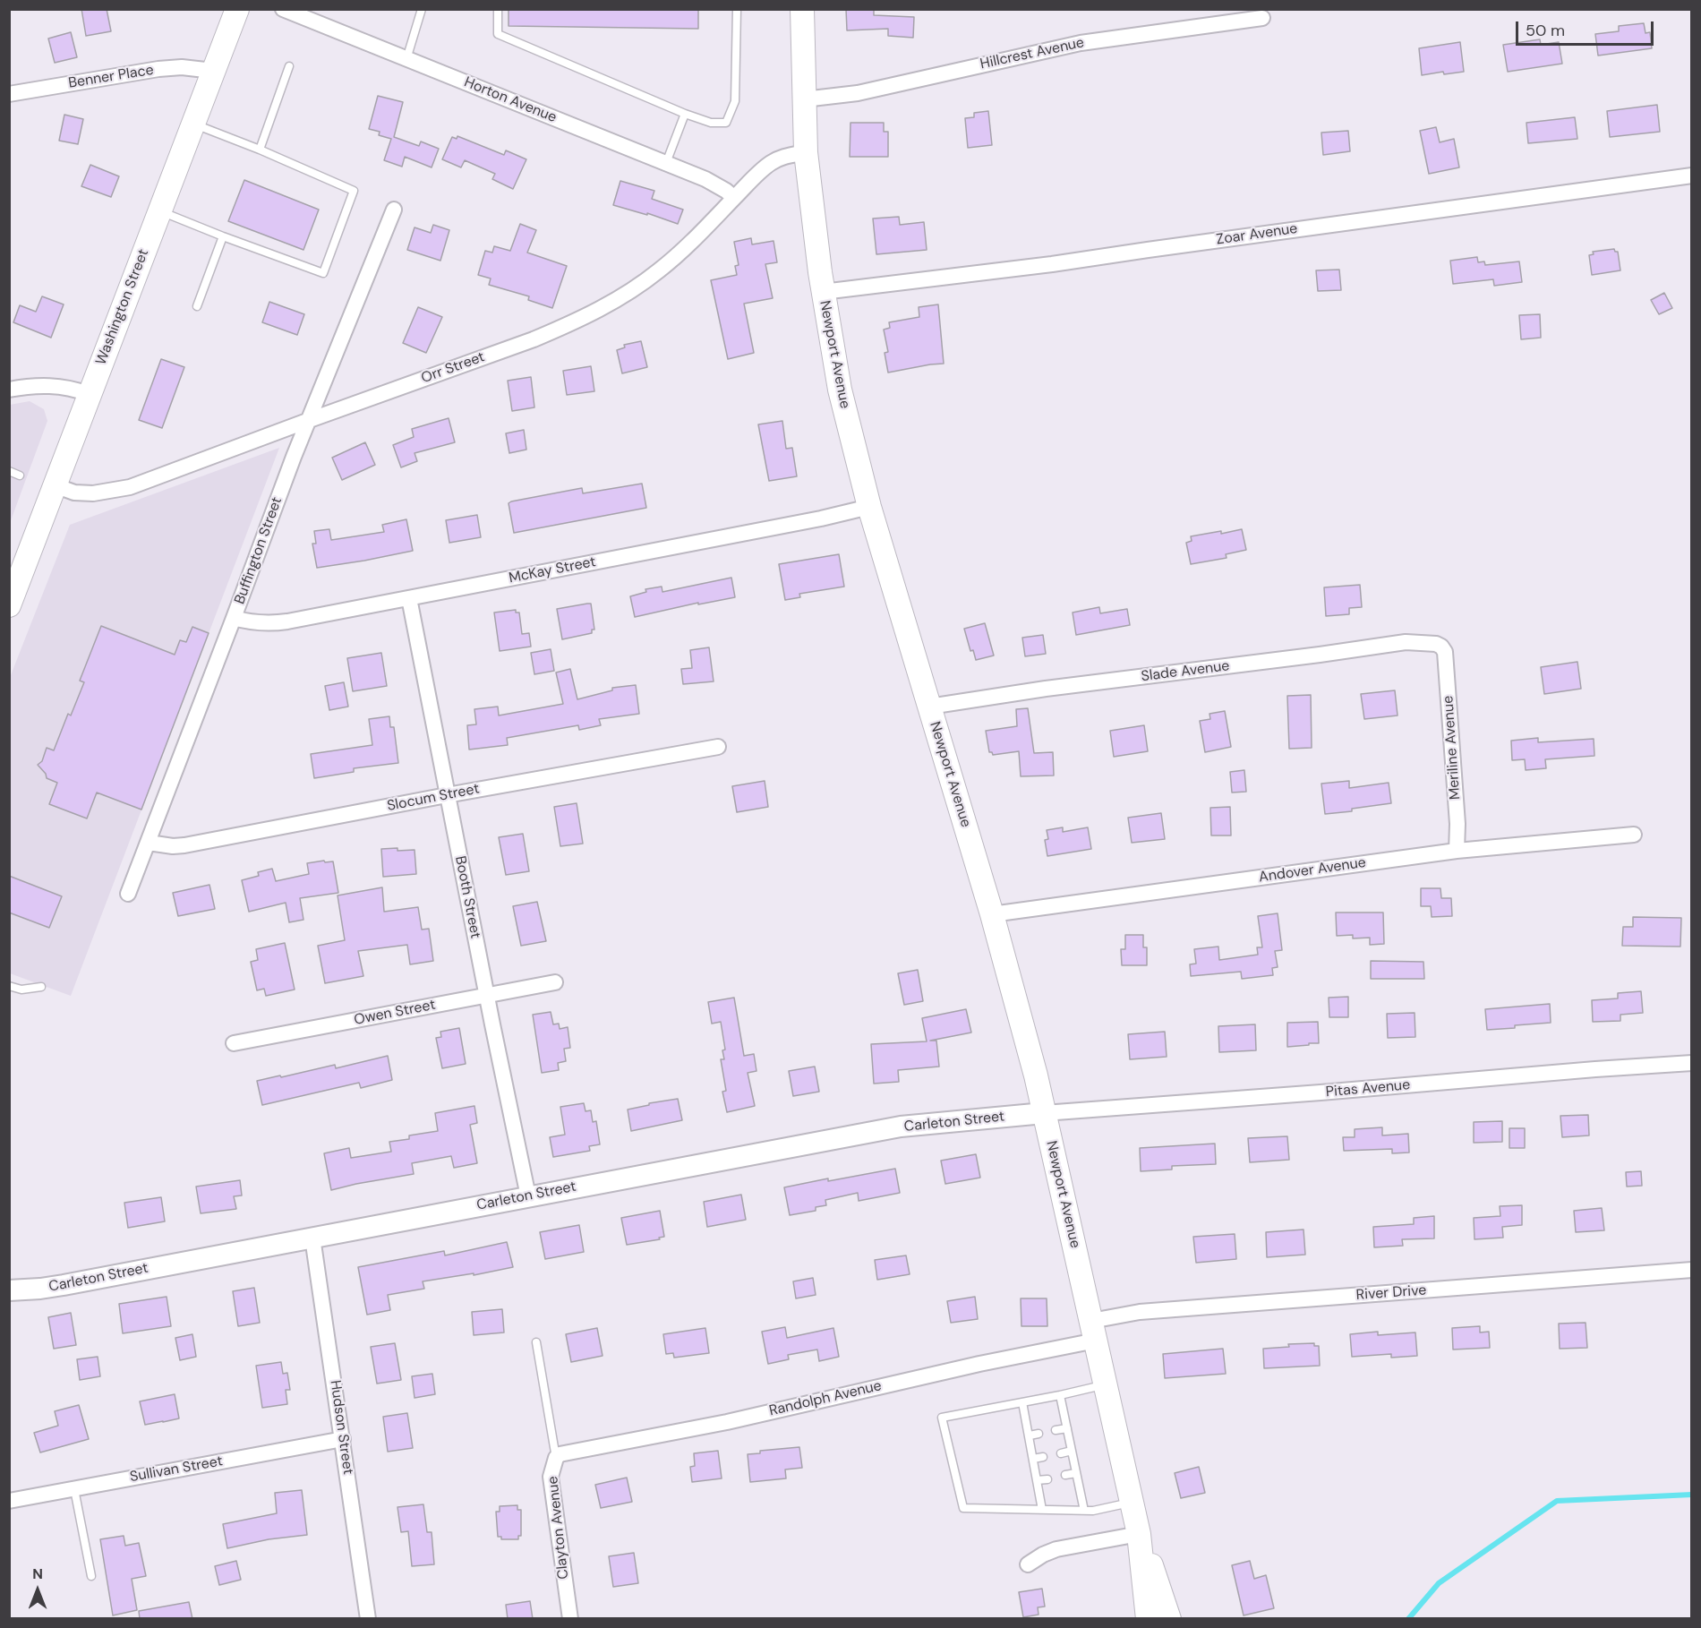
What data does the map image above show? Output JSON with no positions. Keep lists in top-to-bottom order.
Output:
{
  "streets": {
    "main road": ["Washington Street", "Newport Avenue"],
    "street": [
      "Hillcrest Avenue",
      "Benner Place",
      "Horton Avenue",
      "Zoar Avenue",
      "Orr Street",
      "Buffington Street",
      "McKay Street",
      "Slade Avenue",
      "Meriline Avenue",
      "Slocum Street",
      "Andover Avenue",
      "Booth Street",
      "Owen Street",
      "Pitas Avenue",
      "Carleton Street",
      "River Drive",
      "Randolph Avenue",
      "Hudson Street",
      "Sullivan Street",
      "Clayton Avenue"
    ]
  },
  "crossings": [
    ["Hillcrest Avenue", "Newport Avenue"],
    ["Benner Place", "Washington Street"],
    ["Horton Avenue", "Orr Street"],
    ["Zoar Avenue", "Newport Avenue"],
    ["Washington Street", "Orr Street"],
    ["Newport Avenue", "Orr Street"],
    ["Newport Avenue", "McKay Street"],
    ["Newport Avenue", "Slade Avenue"],
    ["Newport Avenue", "Andover Avenue"],
    ["Newport Avenue", "Pitas Avenue"],
    ["Newport Avenue", "Carleton Street"],
    ["Newport Avenue", "River Drive"],
    ["Newport Avenue", "Randolph Avenue"],
    ["Orr Street", "Buffington Street"],
    ["Buffington Street", "McKay Street"],
    ["Buffington Street", "Slocum Street"],
    ["McKay Street", "Booth Street"],
    ["Slade Avenue", "Meriline Avenue"],
    ["Meriline Avenue", "Andover Avenue"],
    ["Slocum Street", "Booth Street"],
    ["Booth Street", "Owen Street"],
    ["Booth Street", "Carleton Street"],
    ["Pitas Avenue", "Carleton Street"],
    ["Carleton Street", "Hudson Street"],
    ["River Drive", "Randolph Avenue"],
    ["Randolph Avenue", "Clayton Avenue"],
    ["Hudson Street", "Sullivan Street"]
  ],
  "scale_bar": "50 m",
  "north": "top"
}
